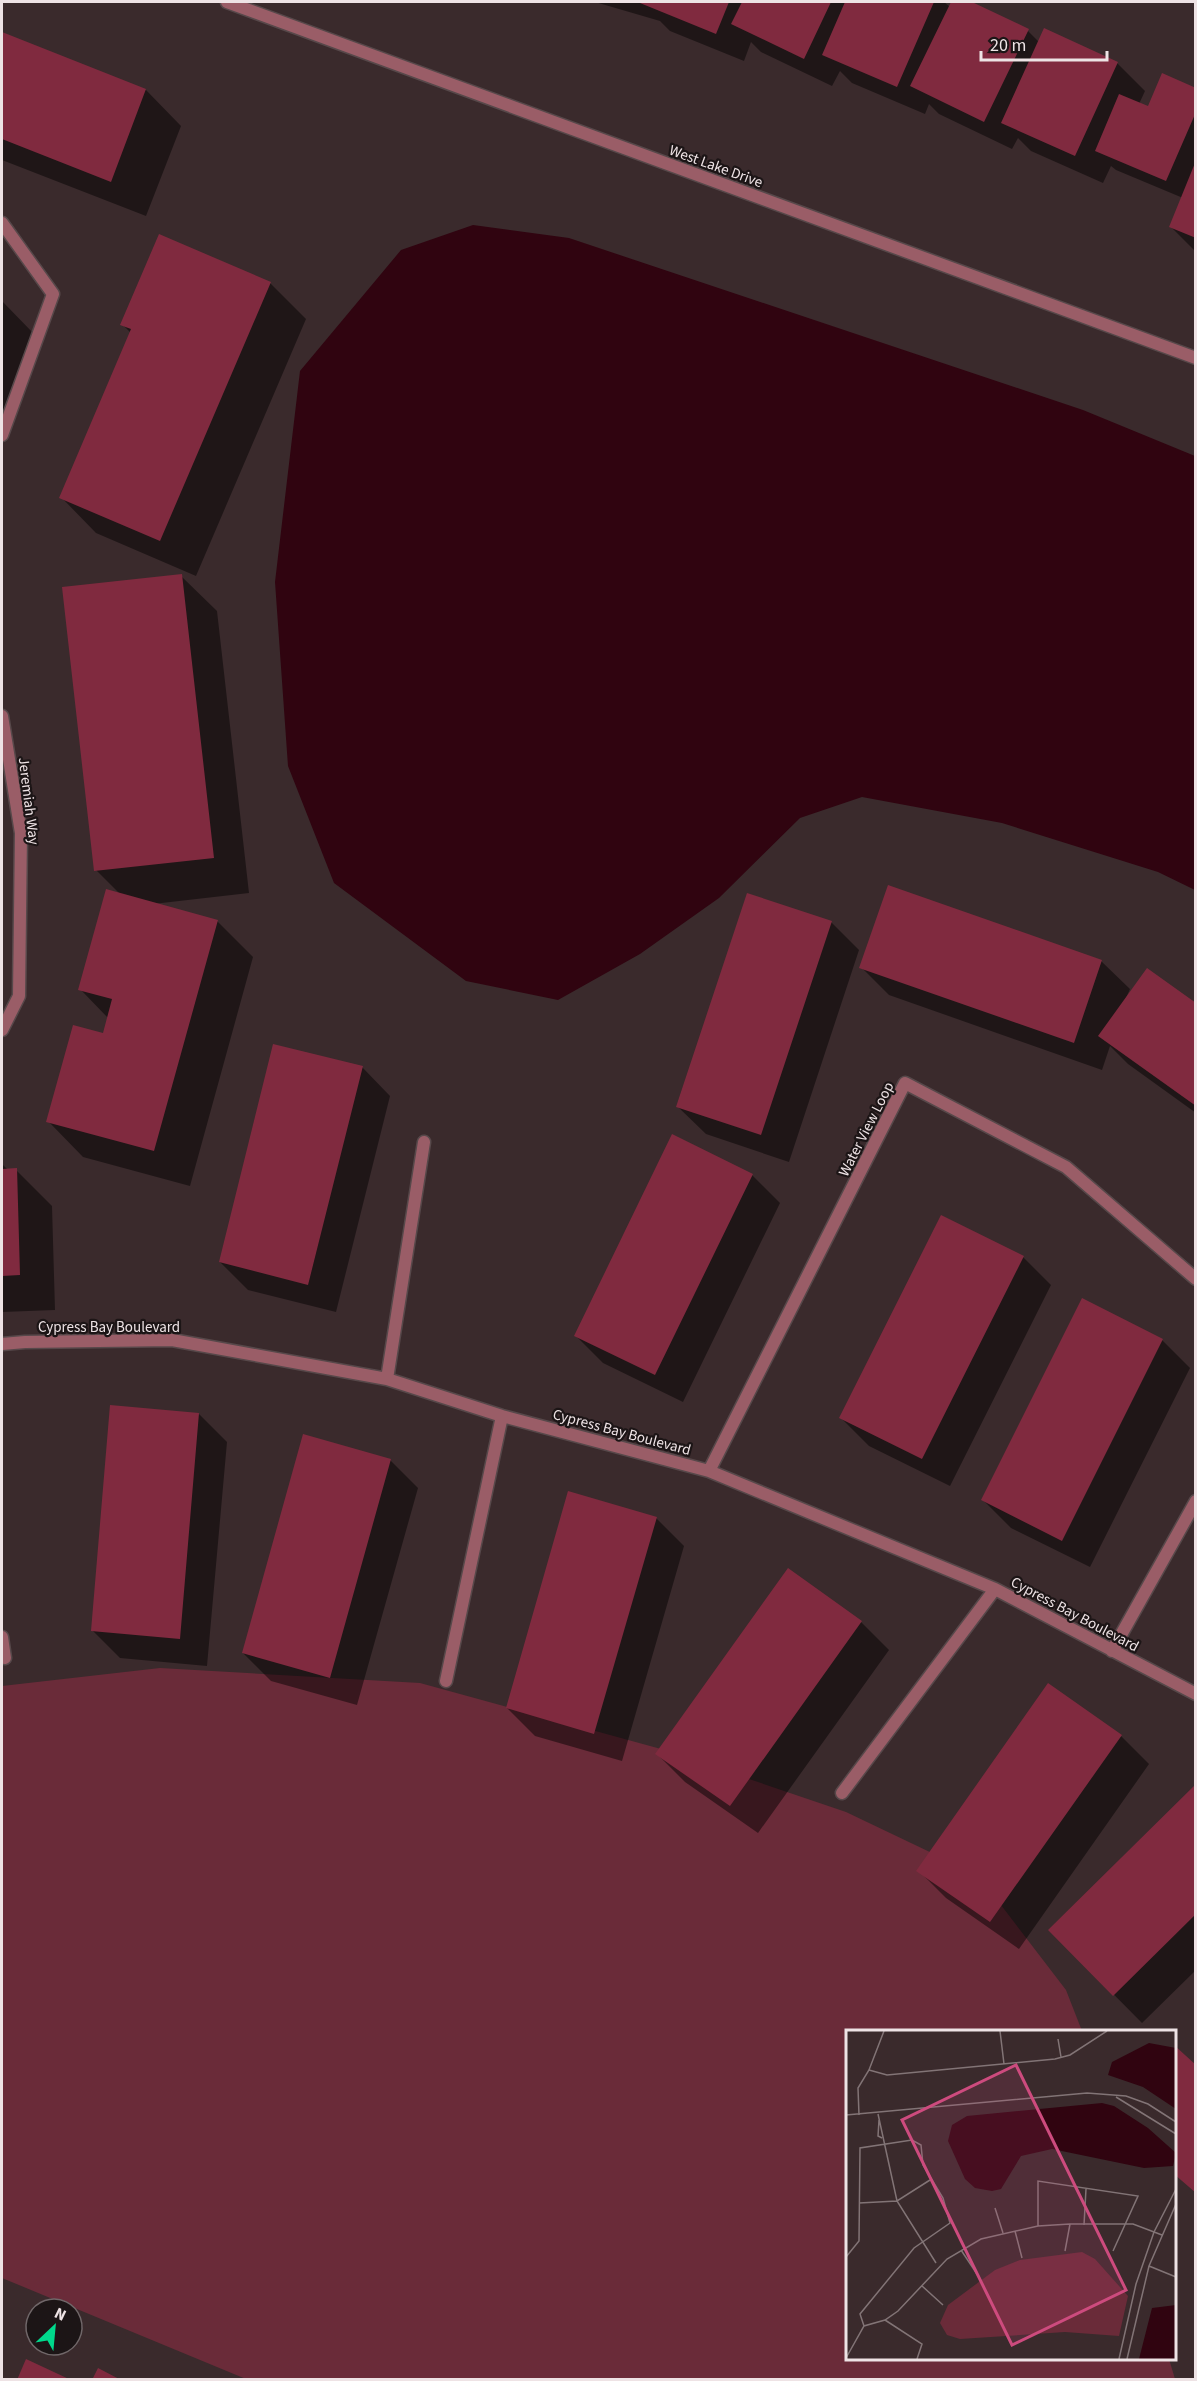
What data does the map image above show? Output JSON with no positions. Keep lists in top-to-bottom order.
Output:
{
  "streets": {
    "street": [
      "West Lake Drive",
      "Jeremiah Way",
      "Water View Loop",
      "Cypress Bay Boulevard"
    ]
  },
  "crossings": [
    ["Water View Loop", "Cypress Bay Boulevard"]
  ],
  "scale_bar": "20 m",
  "north": "top right"
}
